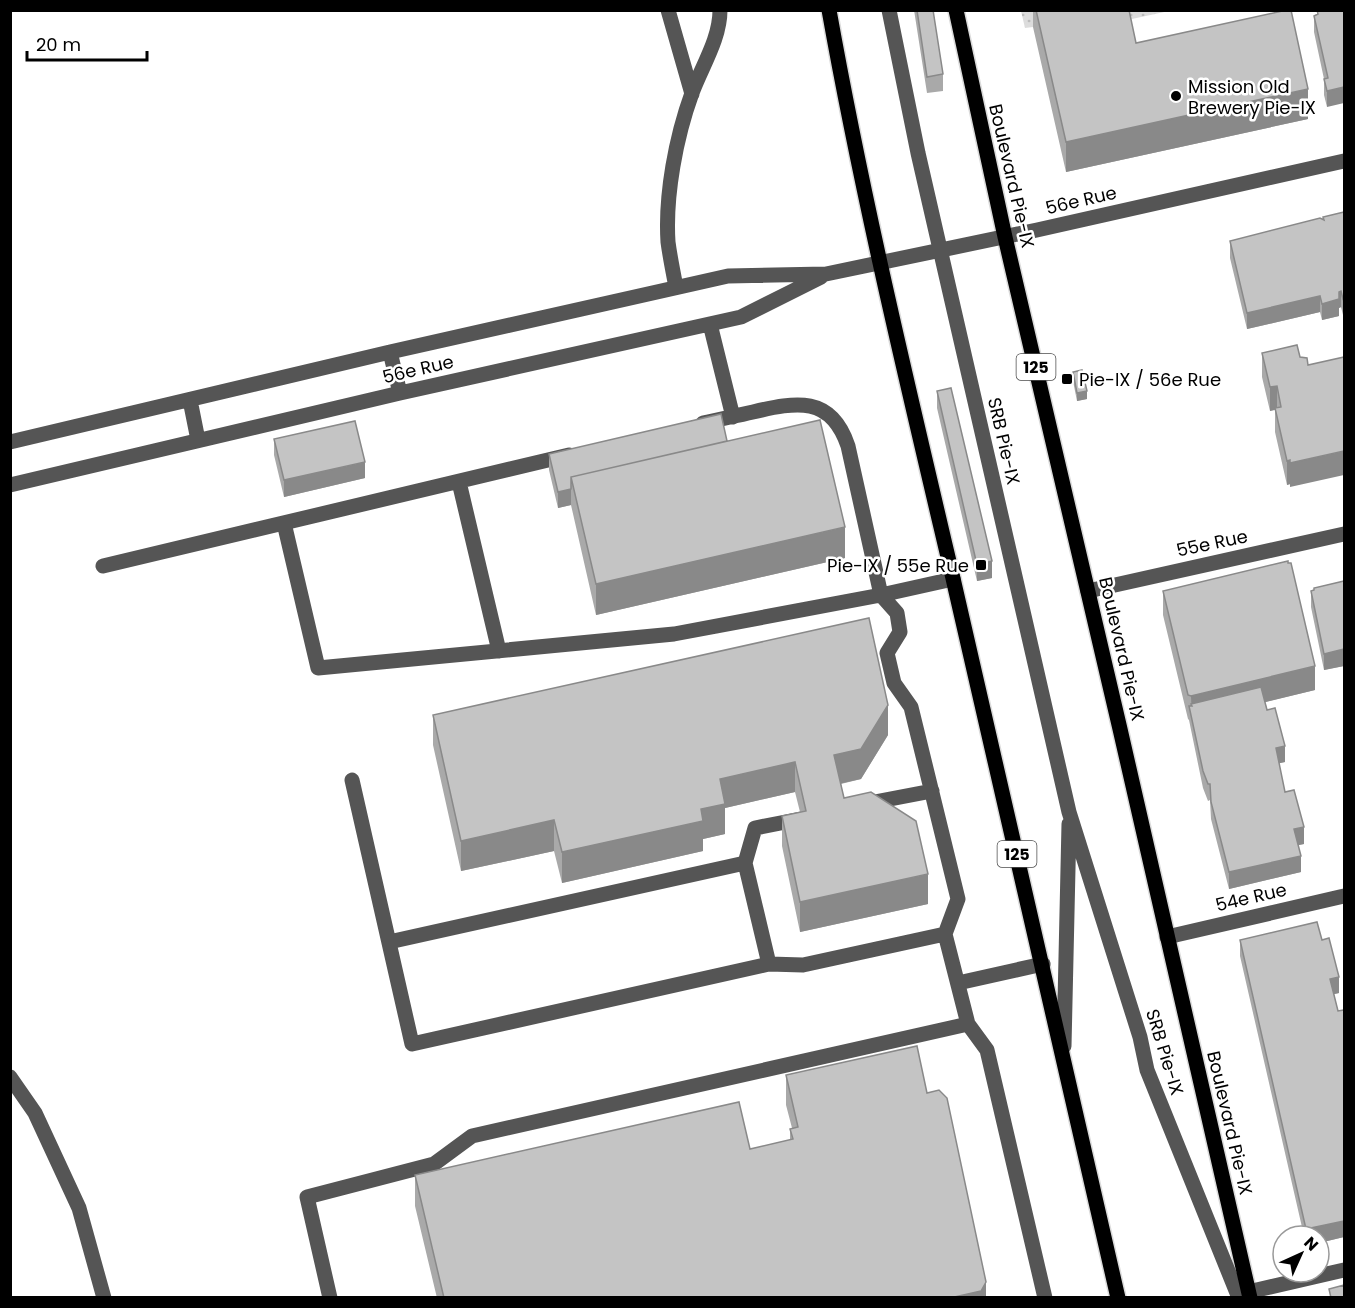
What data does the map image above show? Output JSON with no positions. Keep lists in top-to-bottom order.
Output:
{
  "streets": {
    "main road": ["Boulevard Pie-IX", "125"],
    "street": [
      "56e Rue",
      "SRB Pie-IX",
      "55e Rue",
      "54e Rue"
    ]
  },
  "crossings": [
    ["Boulevard Pie-IX", "56e Rue"],
    ["Boulevard Pie-IX", "SRB Pie-IX"],
    ["Boulevard Pie-IX", "55e Rue"],
    ["Boulevard Pie-IX", "54e Rue"],
    ["56e Rue", "125"],
    ["56e Rue", "SRB Pie-IX"],
    ["125", "SRB Pie-IX"]
  ],
  "places": {
    "other": ["Mission Old Brewery Pie-IX"],
    "transit": ["Pie-IX / 56e Rue", "Pie-IX / 55e Rue"]
  },
  "scale_bar": "20 m",
  "north": "top right"
}
